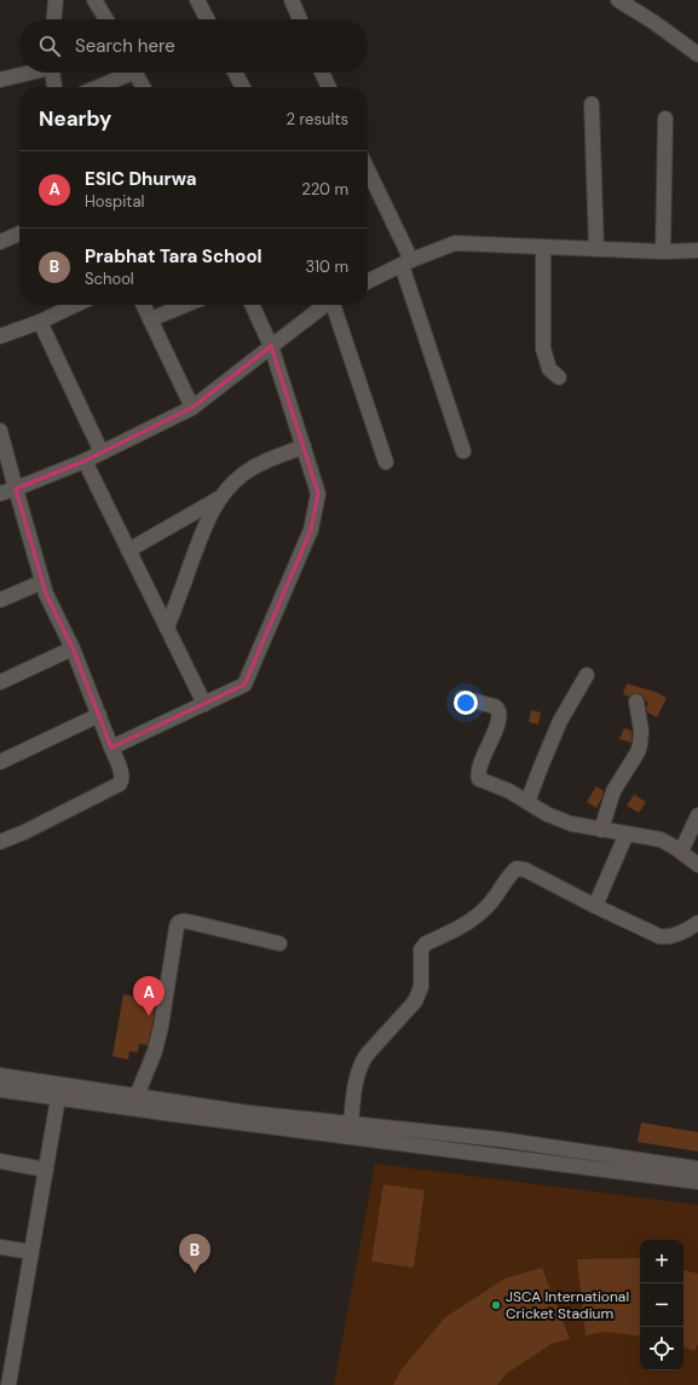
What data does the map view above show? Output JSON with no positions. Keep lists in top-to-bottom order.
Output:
{
  "places": ["JSCA International Cricket Stadium"],
  "page": {
    "search": "Search here",
    "heading": ["Nearby", "2 results"],
    "list": [
      {
        "mark": "A",
        "name": "ESIC Dhurwa",
        "note": "Hospital",
        "value": "220 m"
      },
      {
        "mark": "B",
        "name": "Prabhat Tara School",
        "note": "School",
        "value": "310 m"
      }
    ],
    "pins": ["A", "B"],
    "map_buttons": ["+", "−"]
  }
}
